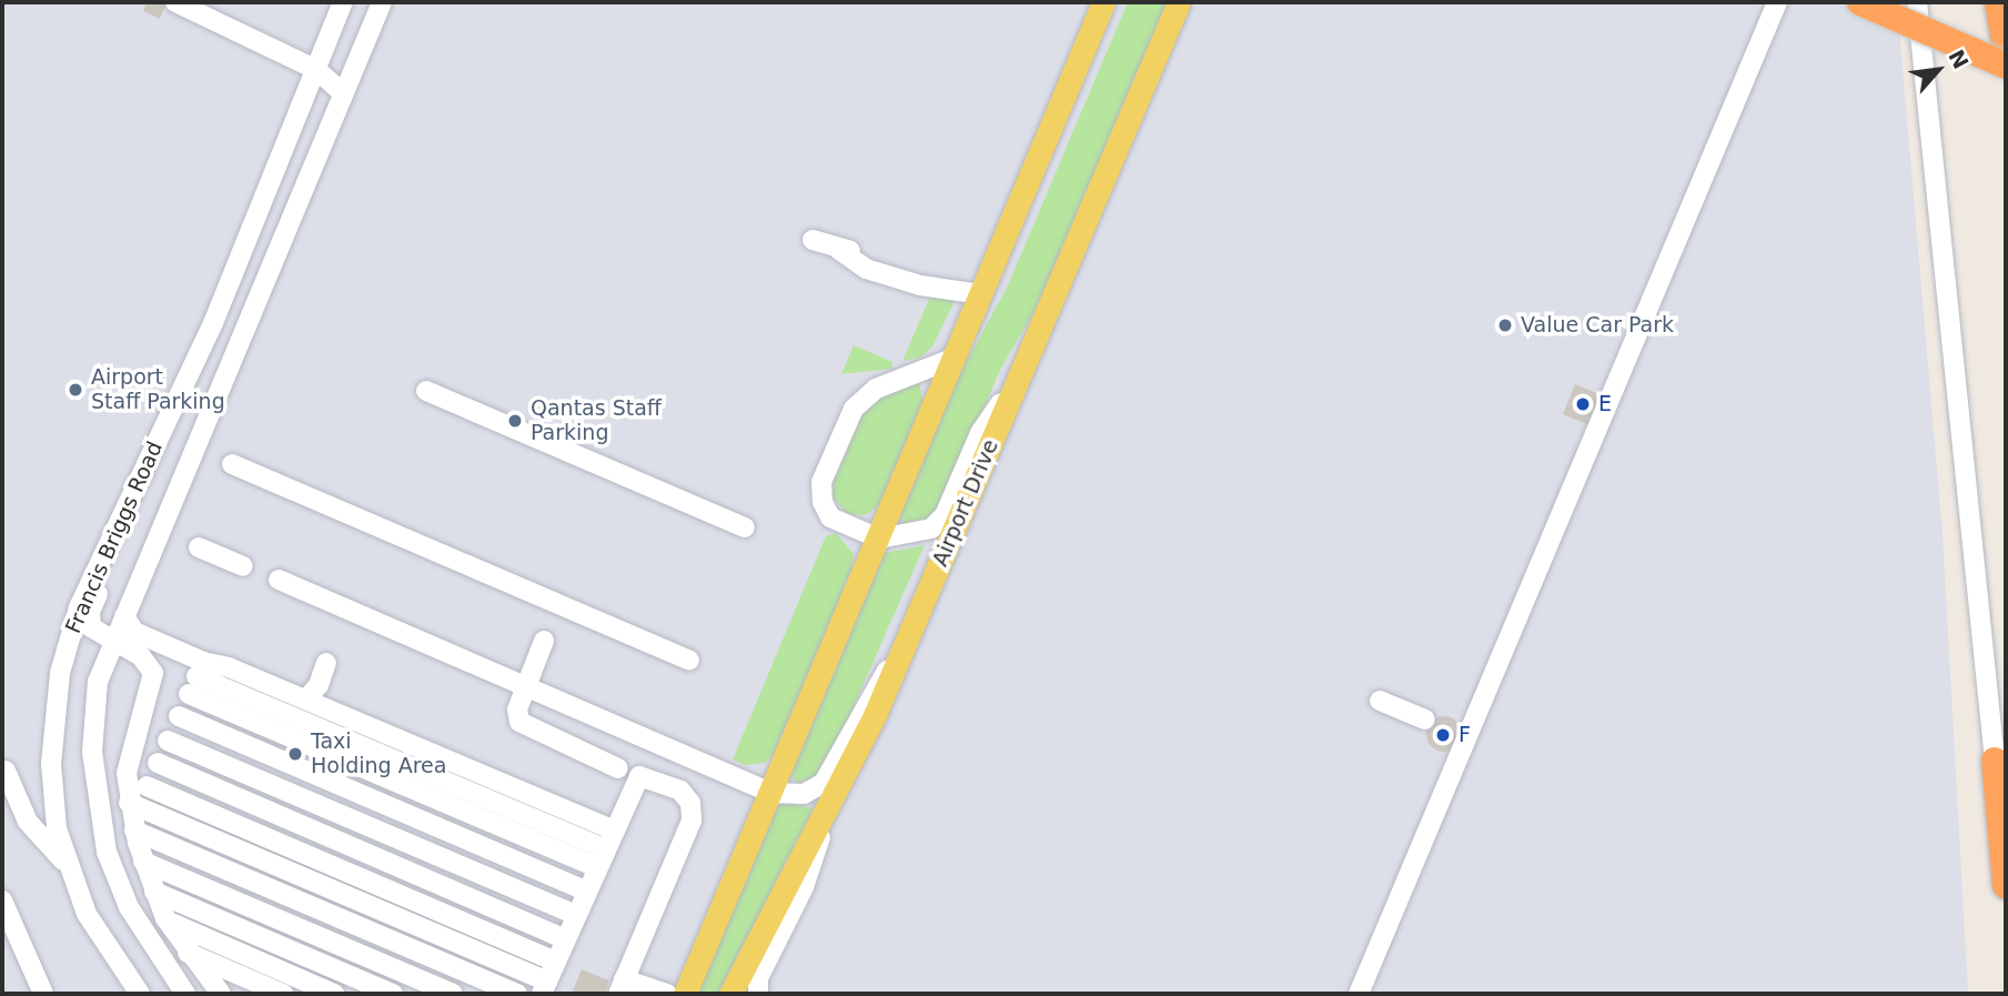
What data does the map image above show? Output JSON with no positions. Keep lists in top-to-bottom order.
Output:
{
  "streets": {
    "main road": ["Airport Drive"],
    "street": ["Francis Briggs Road"]
  },
  "places": [
    "Value Car Park",
    "Airport Staff Parking",
    "E",
    "Qantas Staff Parking",
    "F",
    "Taxi Holding Area"
  ],
  "north": "top right"
}
